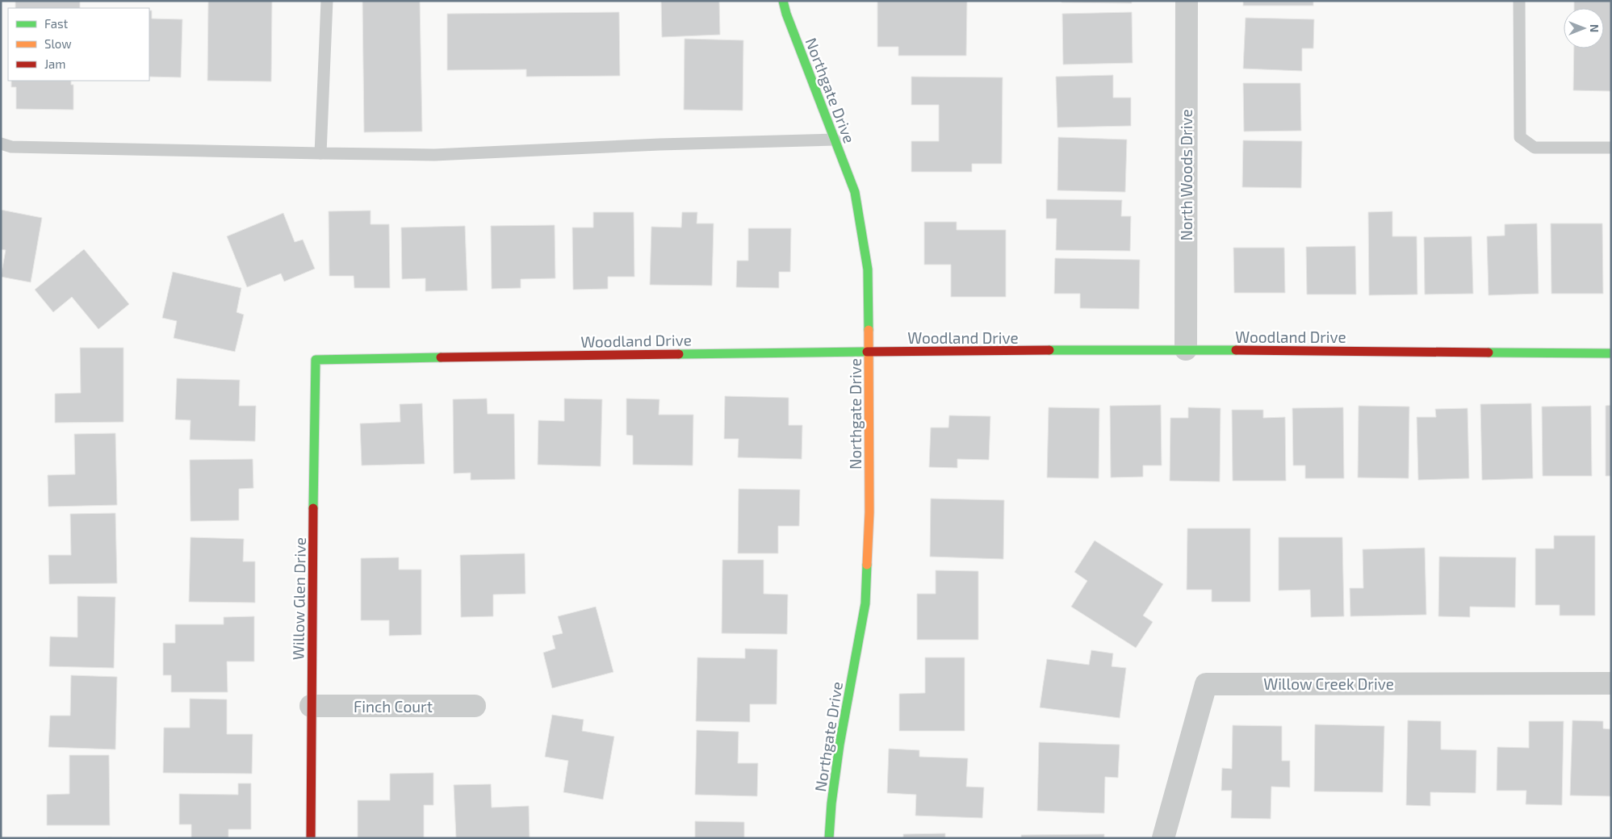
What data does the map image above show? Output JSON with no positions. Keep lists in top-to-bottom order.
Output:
{
  "streets": {
    "street": [
      "Northgate Drive",
      "North Woods Drive",
      "Woodland Drive",
      "Willow Glen Drive",
      "Willow Creek Drive",
      "Finch Court"
    ]
  },
  "crossings": [
    ["Northgate Drive", "Woodland Drive"],
    ["North Woods Drive", "Woodland Drive"],
    ["Woodland Drive", "Willow Glen Drive"],
    ["Willow Glen Drive", "Finch Court"]
  ],
  "legend": ["Fast", "Slow", "Jam"],
  "north": "right"
}
